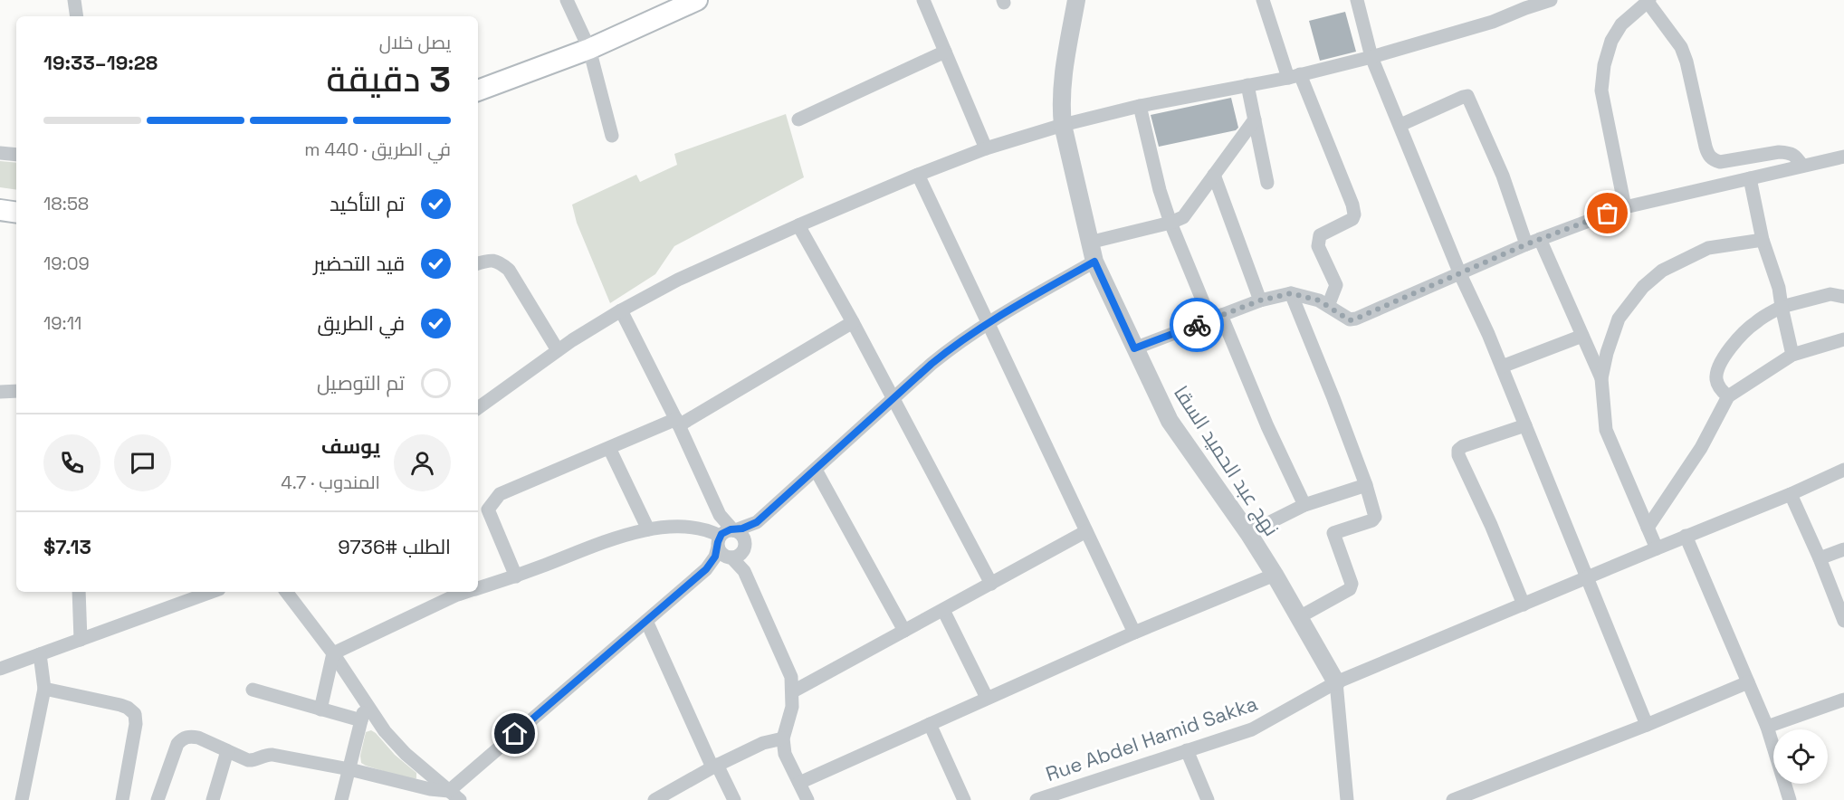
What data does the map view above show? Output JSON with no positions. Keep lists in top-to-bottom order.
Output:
{
  "streets": {
    "street": ["نهج عبد الحميد السقا", "Rue Abdel Hamid Sakka"]
  },
  "crossings": [
    ["نهج عبد الحميد السقا", "Rue Abdel Hamid Sakka"]
  ],
  "page": {
    "heading": ["3 دقيقة", "يصل خلال", "19:28–19:33"],
    "panel": [
      "يوسف",
      "المندوب · 4.7",
      "الطلب #9736",
      "$7.13"
    ],
    "bar": "في الطريق · 440 m",
    "list": [
      ["تم التأكيد", "18:58"],
      ["قيد التحضير", "19:09"],
      ["في الطريق", "19:11"],
      "تم التوصيل"
    ]
  }
}
